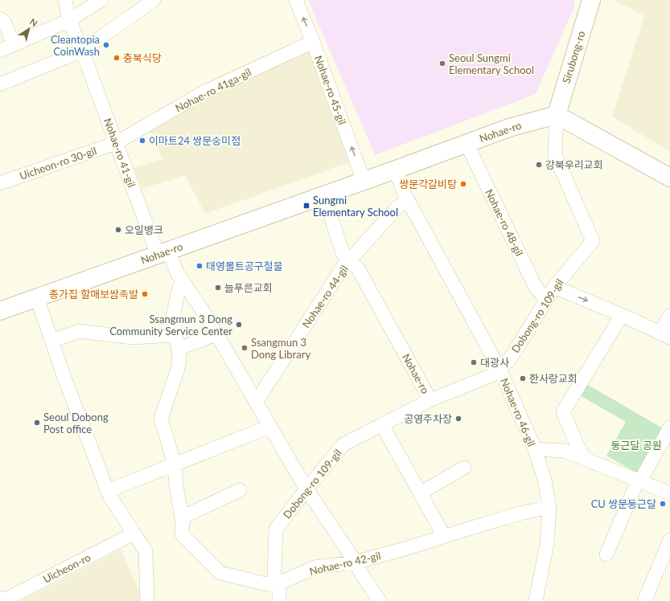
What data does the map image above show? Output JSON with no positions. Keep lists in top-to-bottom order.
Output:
{
  "streets": {
    "main road": ["Sirubong-ro", "Nohae-ro"],
    "street": [
      "Nohae-ro 41ga-gil",
      "Nohae-ro 45-gil",
      "Nohae-ro 41-gil",
      "Uicheon-ro 30-gil",
      "Nohae-ro 48-gil",
      "Nohae-ro 44-gil",
      "Dobong-ro 109-gil",
      "Nohae-ro 46-gil",
      "Nohae-ro 42-gil",
      "Uicheon-ro"
    ]
  },
  "crossings": [
    ["Sirubong-ro", "Nohae-ro"],
    ["Sirubong-ro", "Dobong-ro 109-gil"],
    ["Nohae-ro 41ga-gil", "Nohae-ro 45-gil"],
    ["Nohae-ro 41ga-gil", "Nohae-ro 41-gil"],
    ["Nohae-ro 41ga-gil", "Uicheon-ro 30-gil"],
    ["Nohae-ro 45-gil", "Nohae-ro"],
    ["Nohae-ro", "Nohae-ro 41-gil"],
    ["Nohae-ro", "Nohae-ro 48-gil"],
    ["Nohae-ro", "Nohae-ro 44-gil"],
    ["Nohae-ro", "Dobong-ro 109-gil"],
    ["Nohae-ro", "Nohae-ro 46-gil"],
    ["Nohae-ro 41-gil", "Uicheon-ro 30-gil"],
    ["Nohae-ro 48-gil", "Dobong-ro 109-gil"],
    ["Nohae-ro 44-gil", "Nohae-ro 46-gil"],
    ["Dobong-ro 109-gil", "Nohae-ro 46-gil"],
    ["Dobong-ro 109-gil", "Nohae-ro 42-gil"],
    ["Nohae-ro 46-gil", "Nohae-ro 42-gil"]
  ],
  "one_way": ["Nohae-ro 45-gil"],
  "parks": ["둥근달 공원"],
  "places": {
    "other": [
      "Cleantopia CoinWash",
      "충북식당",
      "Seoul Sungmi Elementary School",
      "이마트24 쌍문숭미점",
      "강북우리교회",
      "쌍문각갈비탕",
      "오일뱅크",
      "태영볼트공구철물",
      "늘푸른교회",
      "종가집 할매보쌈족발",
      "Ssangmun 3 Dong Community Service Center",
      "Ssangmun 3 Dong Library",
      "대광사",
      "한사랑교회",
      "공영주차장",
      "Seoul Dobong Post office",
      "CU 쌍문둥근달"
    ],
    "transit": ["Sungmi Elementary School"]
  },
  "north": "top right"
}
